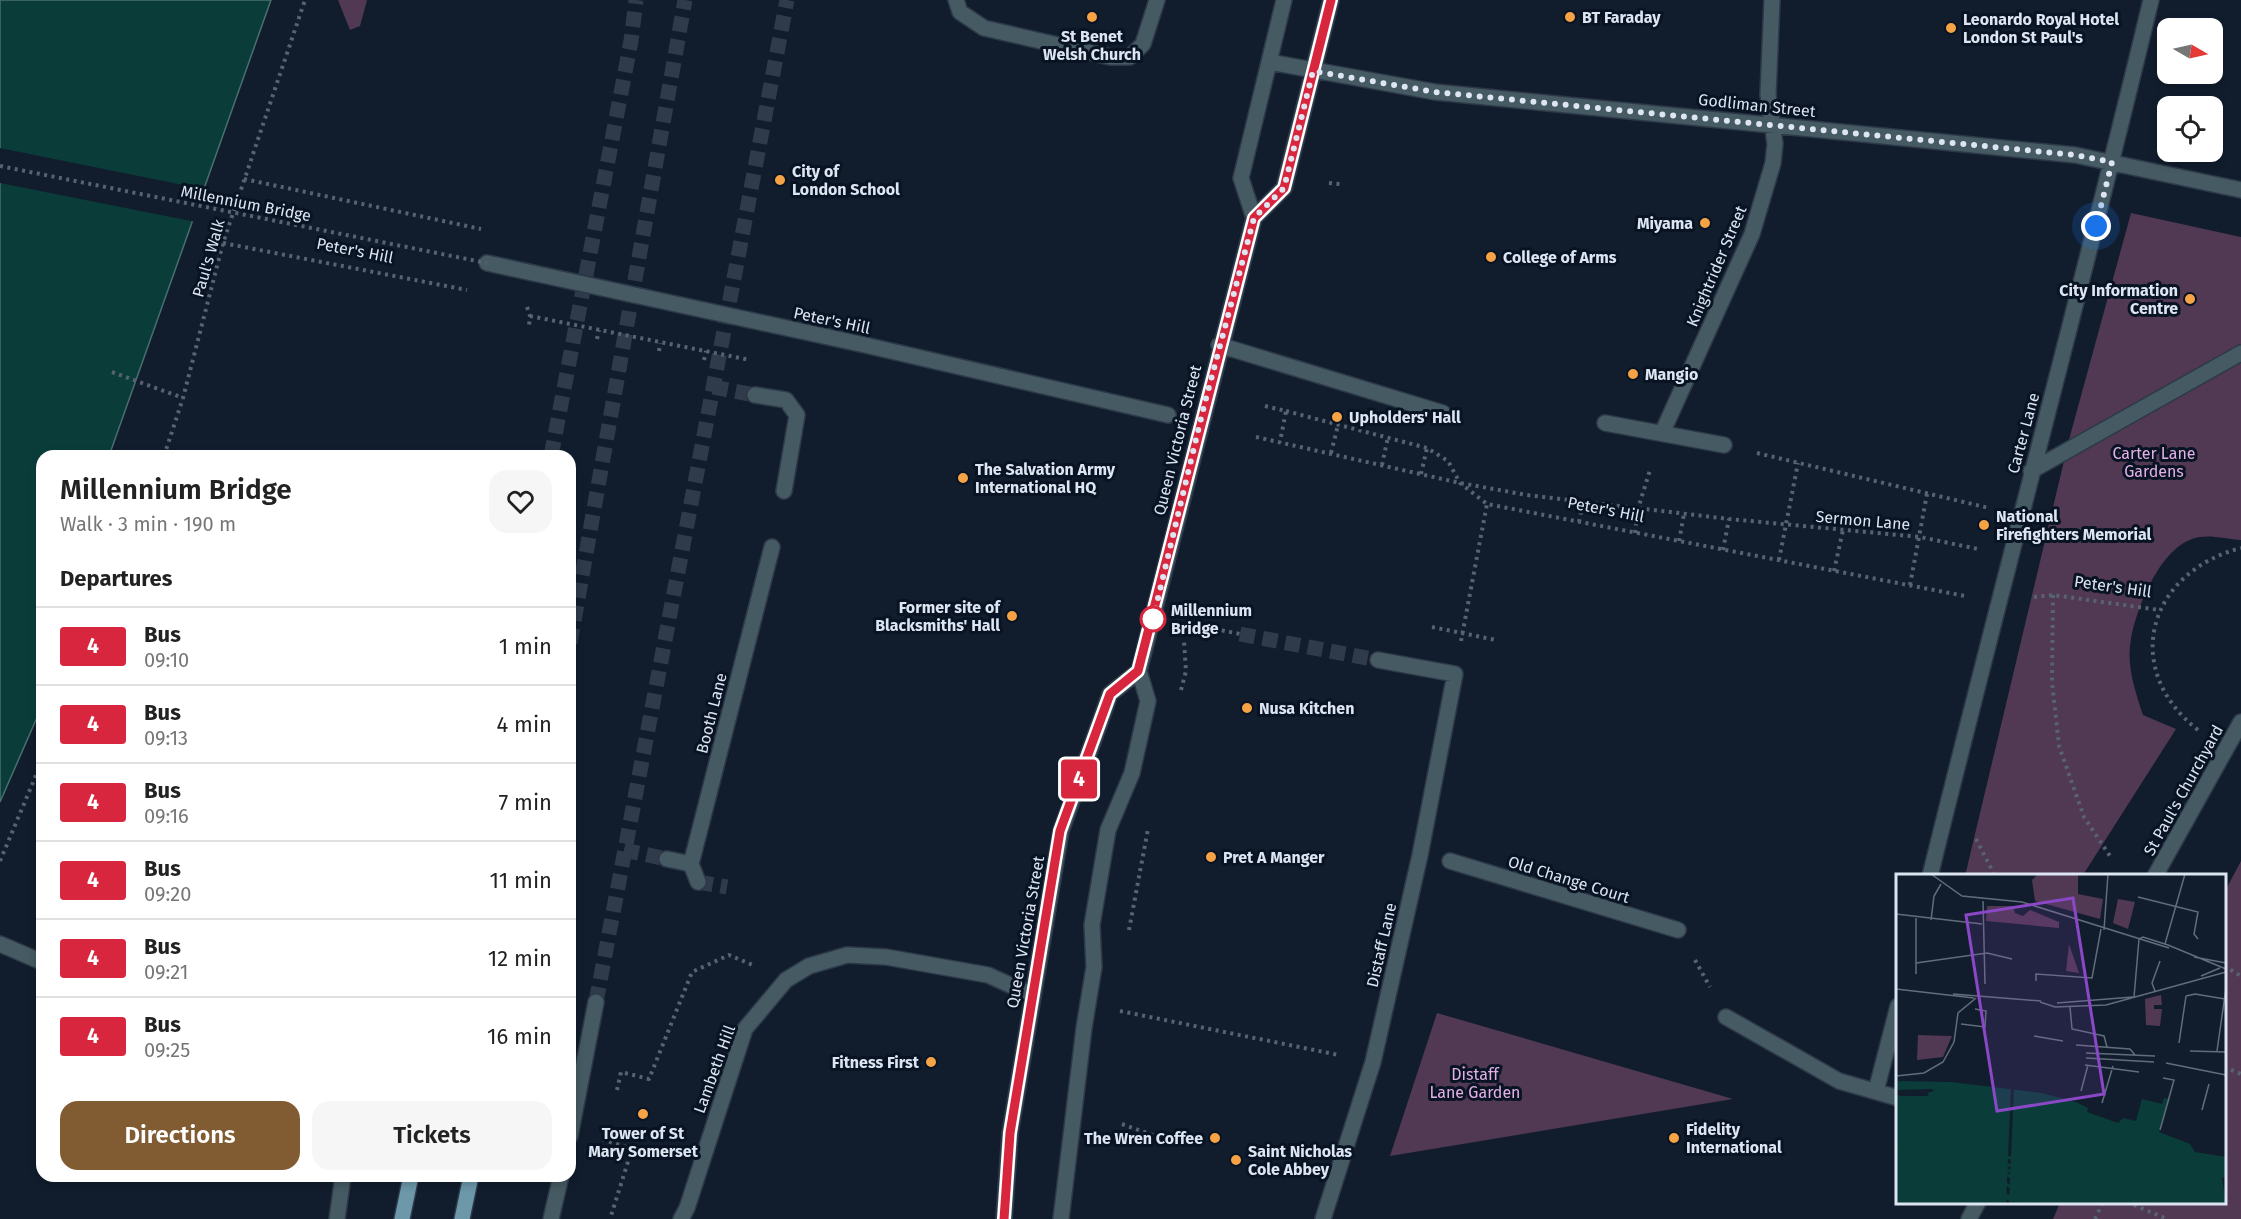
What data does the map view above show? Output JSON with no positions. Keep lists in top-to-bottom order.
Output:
{
  "streets": {
    "street": [
      "Godliman Street",
      "Peter's Hill",
      "Knightrider Street",
      "Carter Lane",
      "Queen Victoria Street",
      "Booth Lane",
      "St Paul's Churchyard",
      "Old Change Court",
      "Distaff Lane",
      "Lambeth Hill"
    ],
    "path": ["Millennium Bridge", "Paul's Walk", "Sermon Lane"]
  },
  "crossings": [
    ["Godliman Street", "Knightrider Street"],
    ["Godliman Street", "Carter Lane"],
    ["Millennium Bridge", "Peter's Hill"],
    ["Peter's Hill", "Paul's Walk"],
    ["Peter's Hill", "Carter Lane"],
    ["Peter's Hill", "Sermon Lane"],
    ["Queen Victoria Street", "Lambeth Hill"]
  ],
  "parks": ["Carter Lane Gardens", "Distaff Lane Garden"],
  "places": [
    "St Benet Welsh Church",
    "BT Faraday",
    "Leonardo Royal Hotel London St Paul's",
    "City of London School",
    "Miyama",
    "College of Arms",
    "City Information Centre",
    "Mangio",
    "Upholders' Hall",
    "The Salvation Army International HQ",
    "National Firefighters Memorial",
    "Former site of Blacksmiths' Hall",
    "Millennium Bridge",
    "Nusa Kitchen",
    "Pret A Manger",
    "Fitness First",
    "Tower of St Mary Somerset",
    "The Wren Coffee",
    "Fidelity International",
    "Saint Nicholas Cole Abbey"
  ],
  "lines": ["bus line 4"],
  "north": "right",
  "page": {
    "on_map": "4",
    "heading": [
      ["Millennium Bridge", "Walk · 3 min · 190 m"],
      "Departures"
    ],
    "list": [
      {
        "mark": "4",
        "name": "Bus",
        "note": "09:10",
        "value": "1 min"
      },
      {
        "mark": "4",
        "name": "Bus",
        "note": "09:13",
        "value": "4 min"
      },
      {
        "mark": "4",
        "name": "Bus",
        "note": "09:16",
        "value": "7 min"
      },
      {
        "mark": "4",
        "name": "Bus",
        "note": "09:20",
        "value": "11 min"
      },
      {
        "mark": "4",
        "name": "Bus",
        "note": "09:21",
        "value": "12 min"
      },
      {
        "mark": "4",
        "name": "Bus",
        "note": "09:25",
        "value": "16 min"
      }
    ],
    "buttons": ["Directions", "Tickets"]
  }
}
